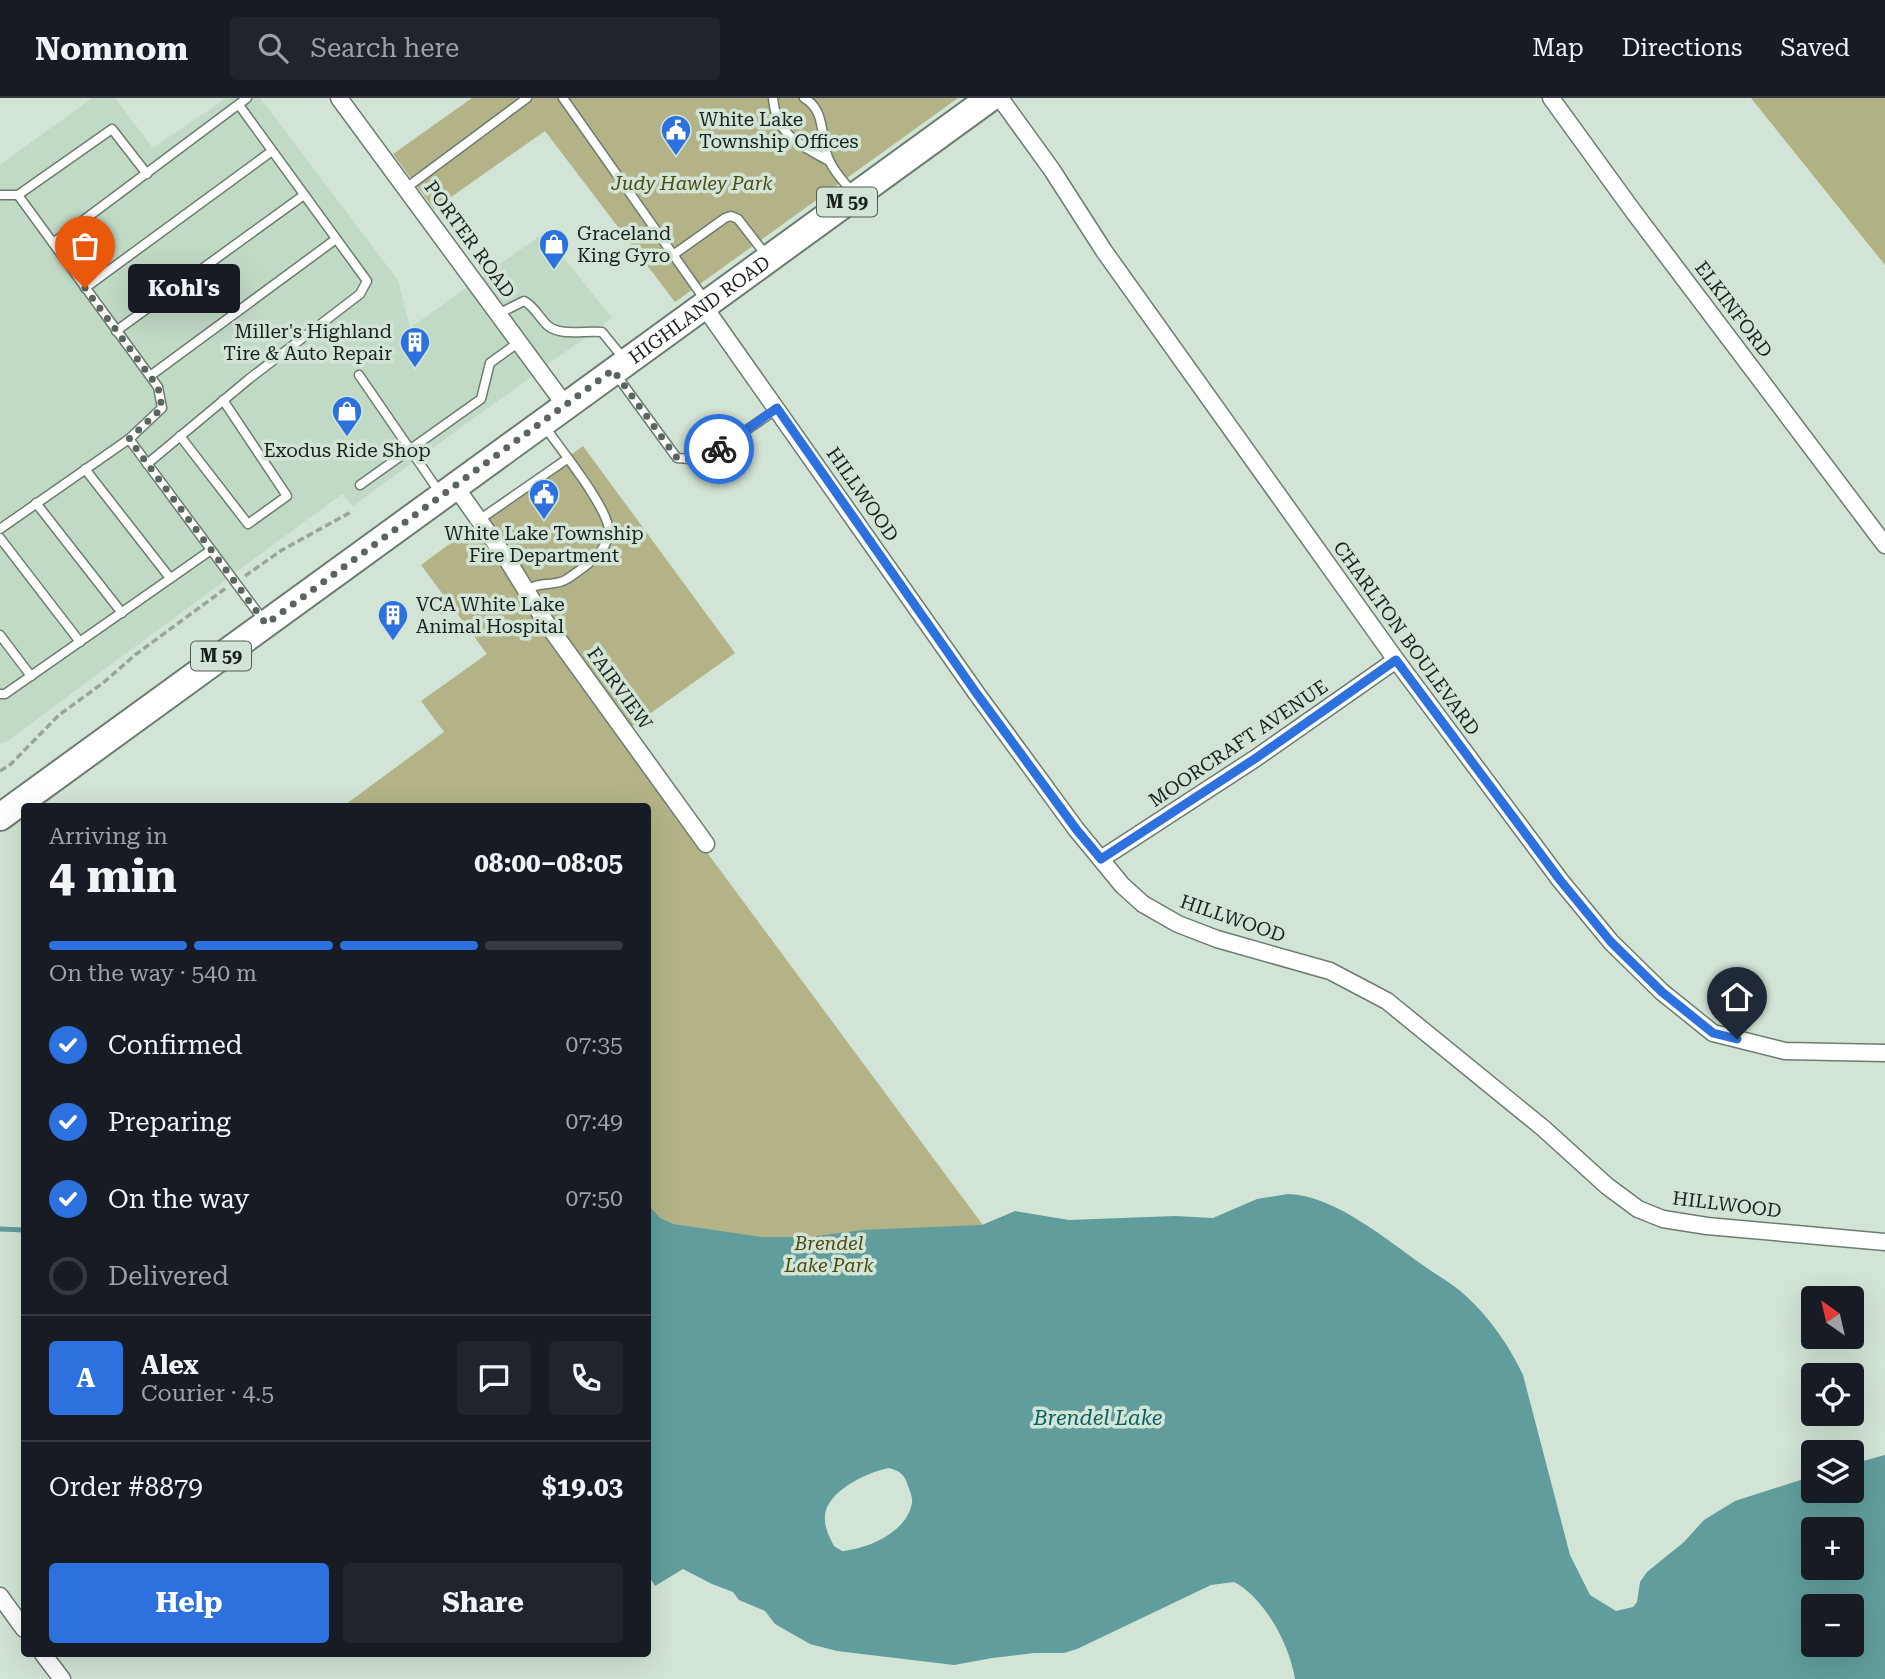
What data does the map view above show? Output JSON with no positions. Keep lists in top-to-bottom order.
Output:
{
  "streets": {
    "highway": ["M 59", "HIGHLAND ROAD"],
    "street": [
      "PORTER ROAD",
      "ELKINFORD",
      "HILLWOOD",
      "CHARLTON BOULEVARD",
      "FAIRVIEW",
      "MOORCRAFT AVENUE"
    ]
  },
  "crossings": [
    ["PORTER ROAD", "HIGHLAND ROAD"],
    ["HIGHLAND ROAD", "HILLWOOD"],
    ["HIGHLAND ROAD", "FAIRVIEW"],
    ["HILLWOOD", "MOORCRAFT AVENUE"],
    ["CHARLTON BOULEVARD", "MOORCRAFT AVENUE"]
  ],
  "water": ["Brendel Lake"],
  "parks": ["Judy Hawley Park", "Brendel Lake Park"],
  "places": {
    "public building": ["White Lake Township Offices", "White Lake Township Fire Department"],
    "shop": ["Graceland King Gyro", "Exodus Ride Shop"],
    "other": ["Kohl's"],
    "building": ["Miller's Highland Tire & Auto Repair", "VCA White Lake Animal Hospital"]
  },
  "north": "top left",
  "page": {
    "header": "Nomnom",
    "search": "Search here",
    "nav": ["Map", "Directions", "Saved"],
    "bubble": "Kohl's",
    "heading": ["4 min", "Arriving in", "08:00–08:05"],
    "panel": [
      "Alex",
      "Courier · 4.5",
      "Order #8879",
      "$19.03"
    ],
    "bar": "On the way · 540 m",
    "list": [
      ["Confirmed", "07:35"],
      ["Preparing", "07:49"],
      ["On the way", "07:50"],
      "Delivered"
    ],
    "map_buttons": ["+", "−"],
    "round": "A",
    "buttons": ["Help", "Share"]
  }
}
